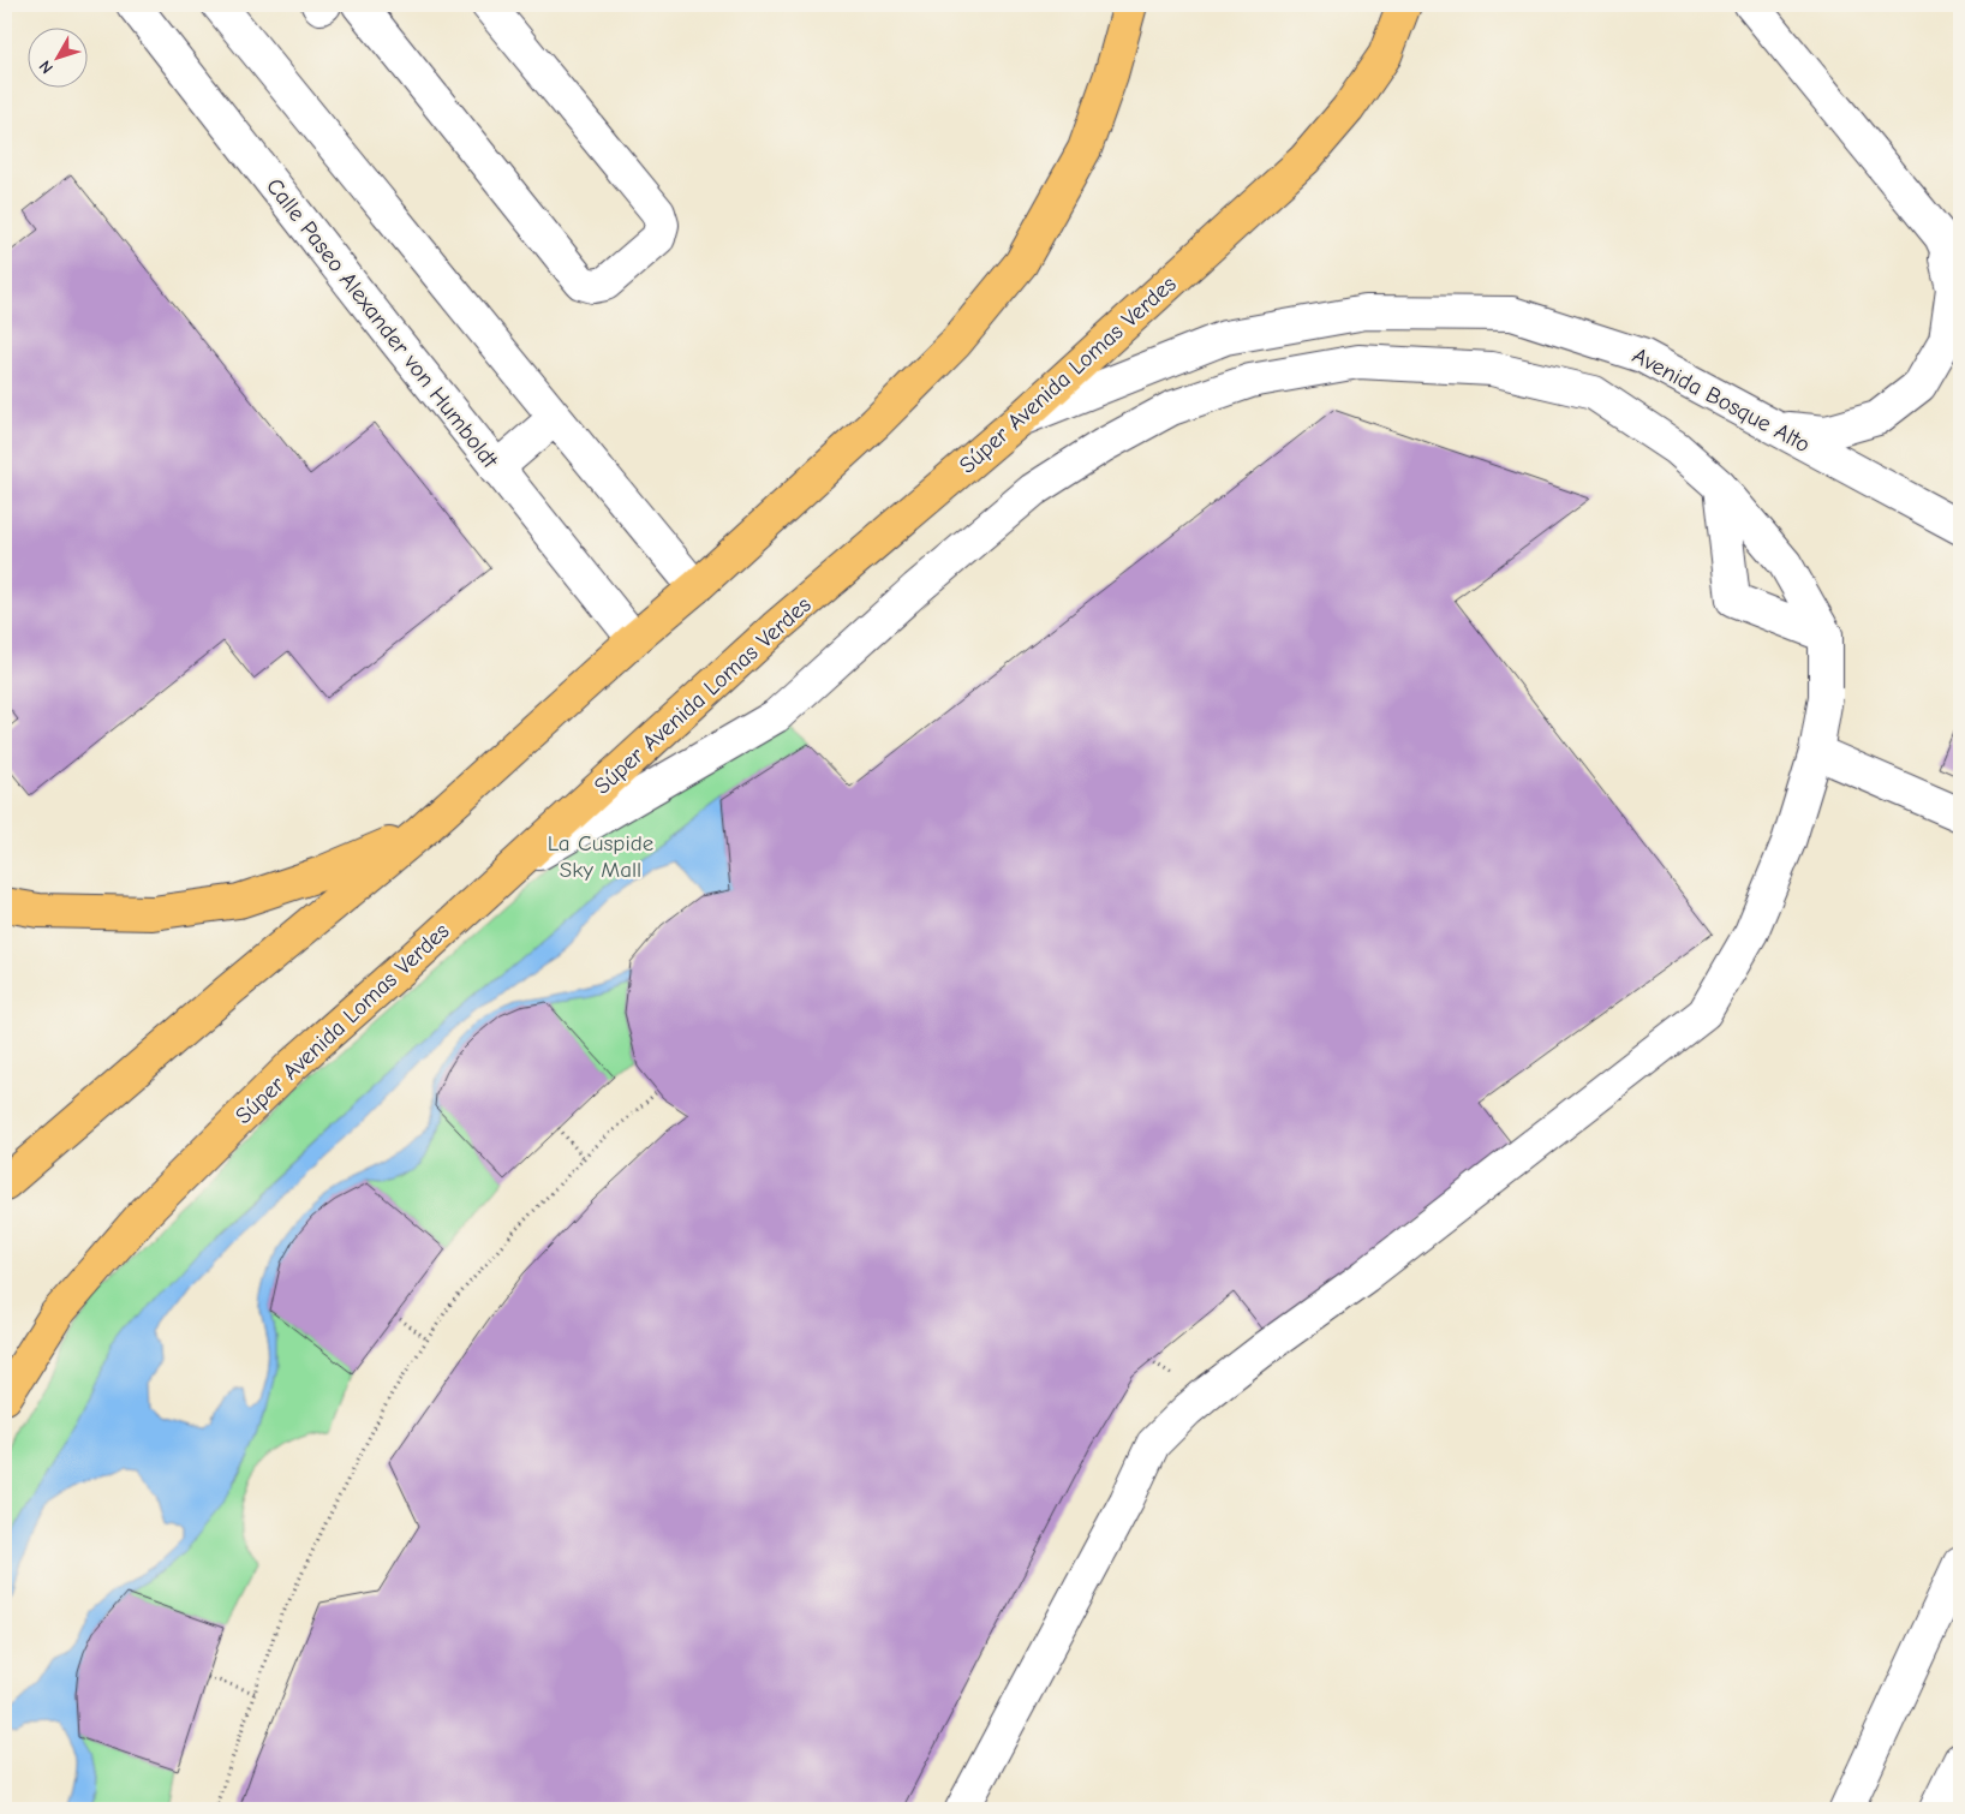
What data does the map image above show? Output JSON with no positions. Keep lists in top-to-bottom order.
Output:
{
  "streets": {
    "main road": ["Súper Avenida Lomas Verdes"],
    "street": ["Calle Paseo Alexander von Humboldt", "Avenida Bosque Alto"]
  },
  "crossings": [
    ["Súper Avenida Lomas Verdes", "Avenida Bosque Alto"]
  ],
  "parks": ["La Cuspide Sky Mall"],
  "north": "bottom left"
}
